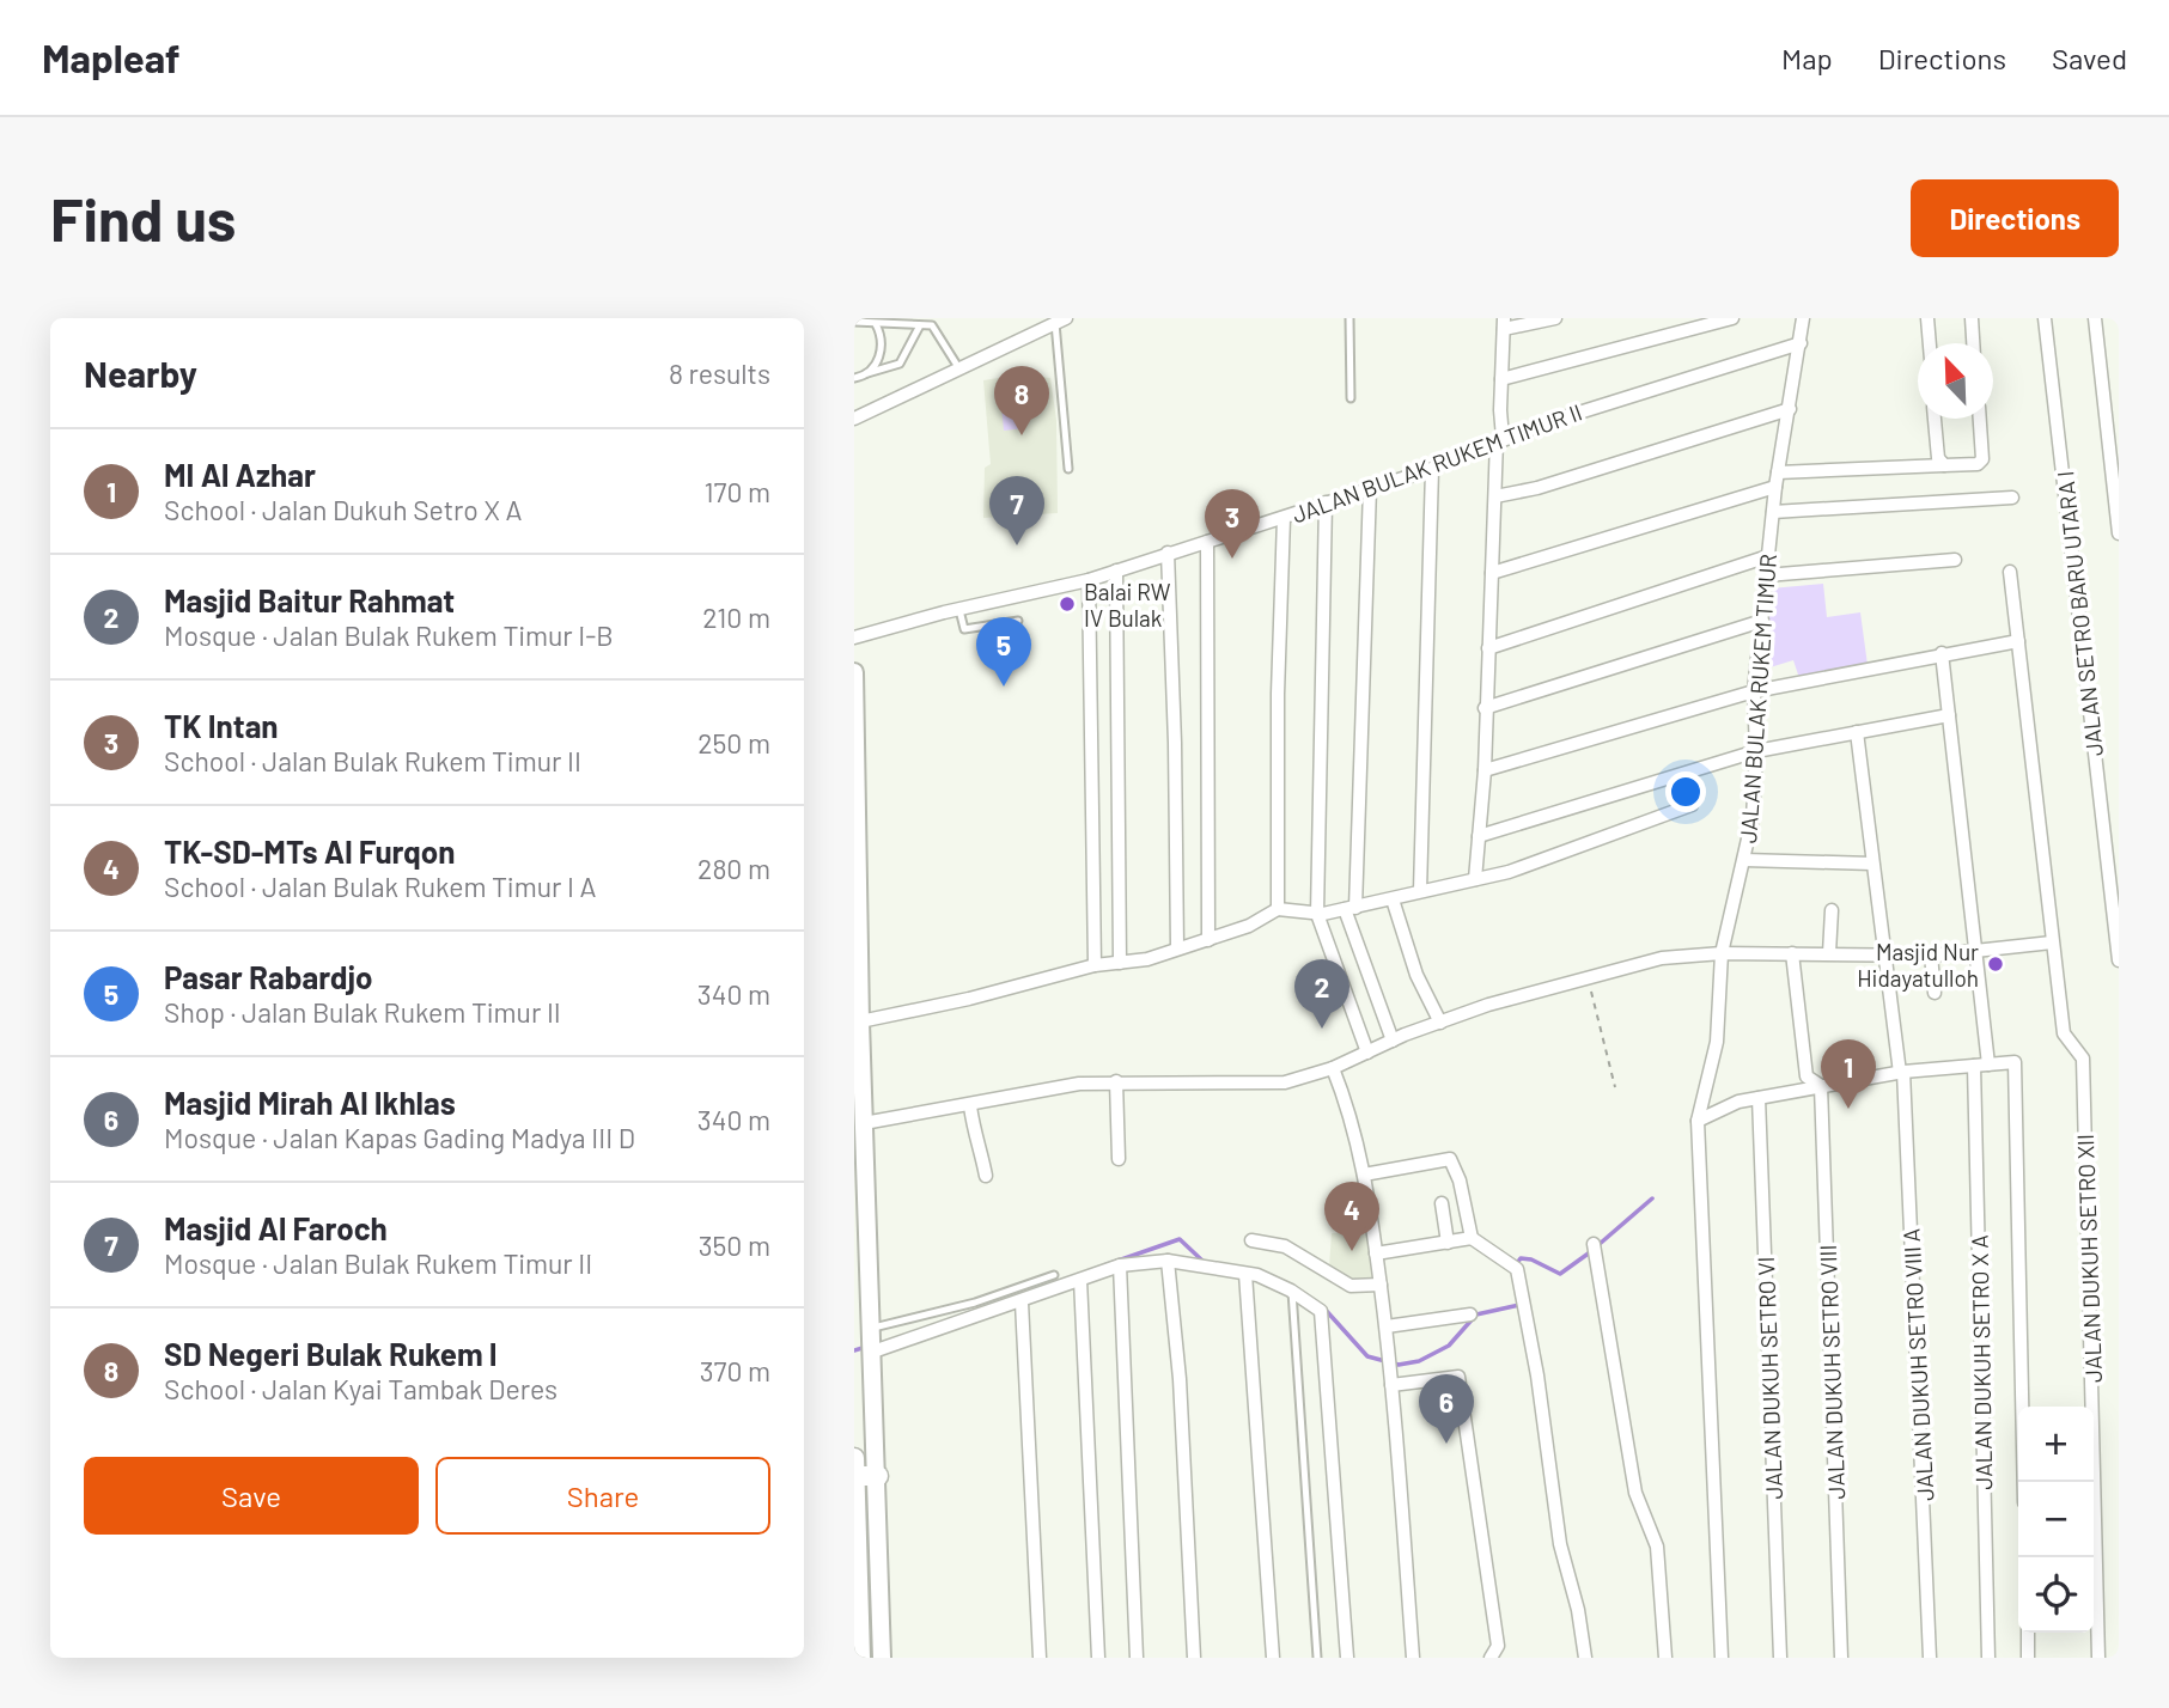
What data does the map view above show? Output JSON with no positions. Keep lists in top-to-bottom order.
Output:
{
  "streets": {
    "street": [
      "JALAN BULAK RUKEM TIMUR II",
      "JALAN SETRO BARU UTARA I",
      "JALAN BULAK RUKEM TIMUR",
      "JALAN DUKUH SETRO XII",
      "JALAN DUKUH SETRO X A",
      "JALAN DUKUH SETRO VIII A",
      "JALAN DUKUH SETRO VIII",
      "JALAN DUKUH SETRO VI"
    ]
  },
  "crossings": [
    ["JALAN BULAK RUKEM TIMUR II", "JALAN BULAK RUKEM TIMUR"]
  ],
  "places": ["Balai RW IV Bulak", "Masjid Nur Hidayatulloh"],
  "north": "top left",
  "page": {
    "header": "Mapleaf",
    "nav": ["Map", "Directions", "Saved"],
    "buttons": [
      "Directions",
      ["Save", "Share"]
    ],
    "title": "Find us",
    "heading": ["Nearby", "8 results"],
    "pins": [
      "8",
      "7",
      "3",
      "5",
      "2",
      "1",
      "4",
      "6"
    ],
    "list": [
      {
        "mark": "1",
        "name": "MI Al Azhar",
        "note": "School · Jalan Dukuh Setro X A",
        "value": "170 m"
      },
      {
        "mark": "2",
        "name": "Masjid Baitur Rahmat",
        "note": "Mosque · Jalan Bulak Rukem Timur I-B",
        "value": "210 m"
      },
      {
        "mark": "3",
        "name": "TK Intan",
        "note": "School · Jalan Bulak Rukem Timur II",
        "value": "250 m"
      },
      {
        "mark": "4",
        "name": "TK-SD-MTs Al Furqon",
        "note": "School · Jalan Bulak Rukem Timur I A",
        "value": "280 m"
      },
      {
        "mark": "5",
        "name": "Pasar Rabardjo",
        "note": "Shop · Jalan Bulak Rukem Timur II",
        "value": "340 m"
      },
      {
        "mark": "6",
        "name": "Masjid Mirah Al Ikhlas",
        "note": "Mosque · Jalan Kapas Gading Madya III D",
        "value": "340 m"
      },
      {
        "mark": "7",
        "name": "Masjid Al Faroch",
        "note": "Mosque · Jalan Bulak Rukem Timur II",
        "value": "350 m"
      },
      {
        "mark": "8",
        "name": "SD Negeri Bulak Rukem I",
        "note": "School · Jalan Kyai Tambak Deres",
        "value": "370 m"
      }
    ],
    "map_buttons": ["+", "−"]
  }
}
